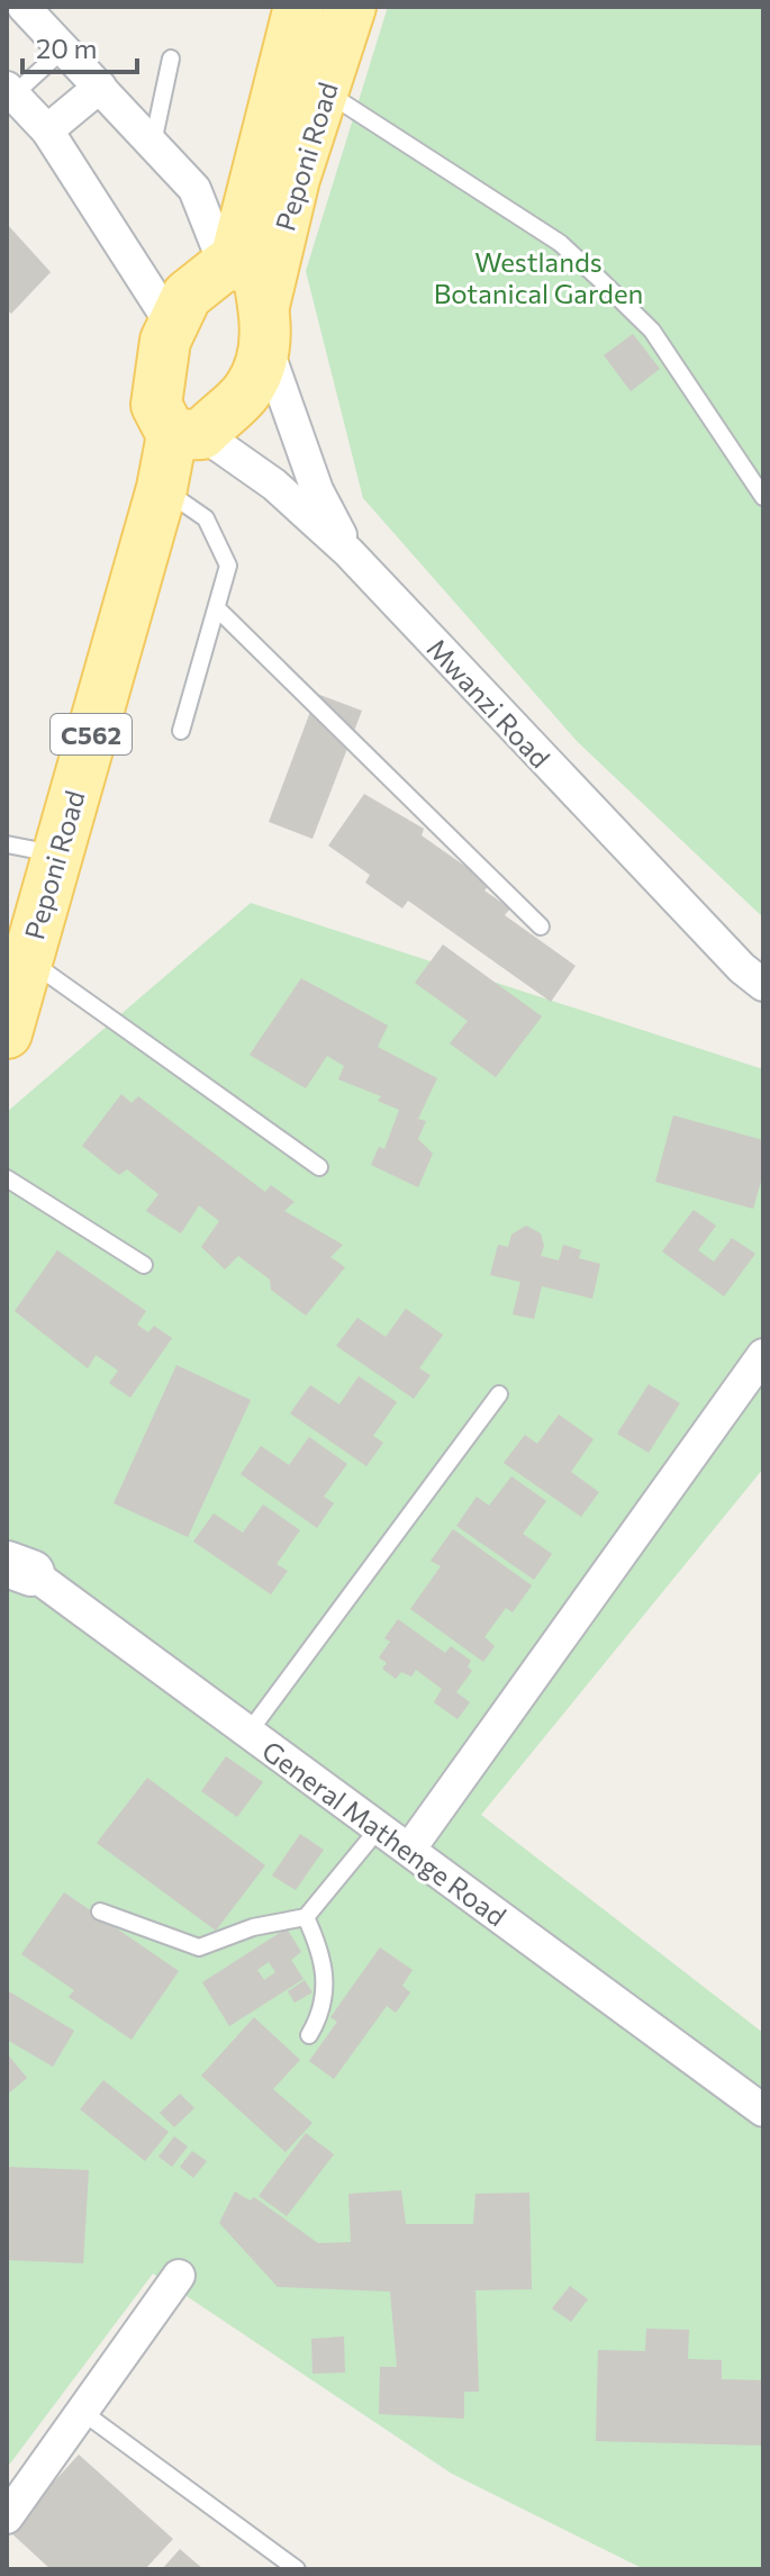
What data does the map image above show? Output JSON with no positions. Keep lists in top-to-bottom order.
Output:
{
  "streets": {
    "main road": ["Peponi Road", "C562"],
    "street": ["Mwanzi Road", "General Mathenge Road"]
  },
  "crossings": [
    ["Peponi Road", "Mwanzi Road"]
  ],
  "parks": ["Westlands Botanical Garden"],
  "scale_bar": "20 m"
}
